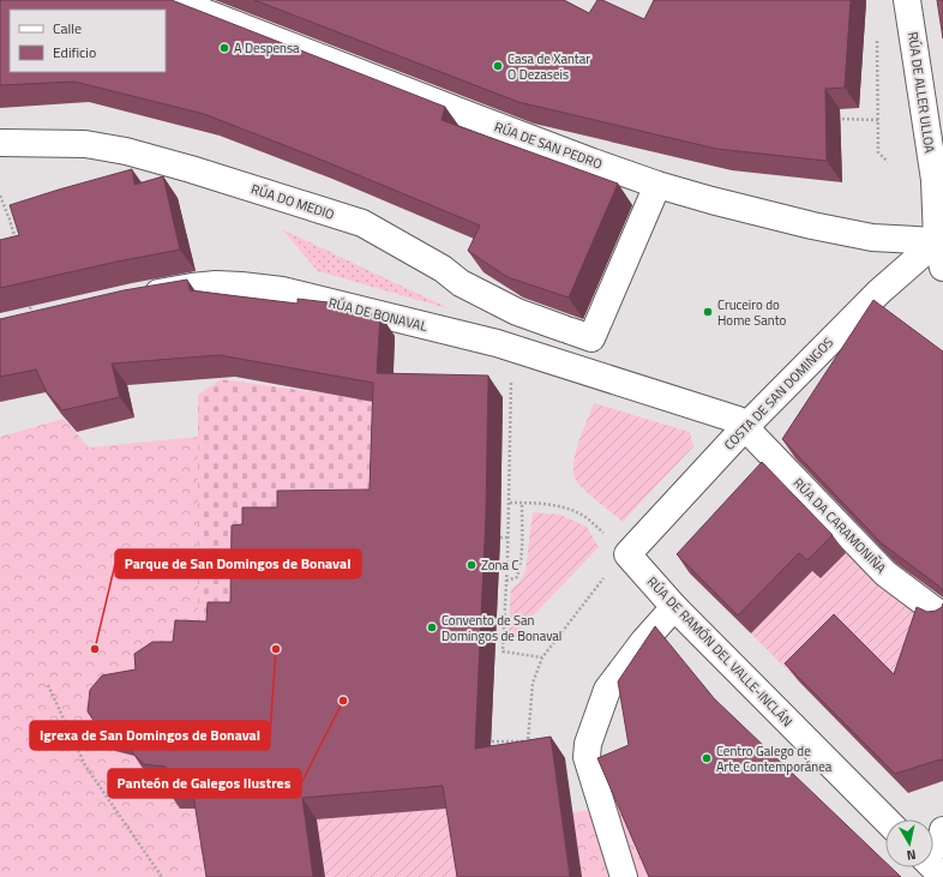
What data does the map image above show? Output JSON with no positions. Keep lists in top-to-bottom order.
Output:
{
  "streets": {
    "street": [
      "RÚA DE ALLER ULLOA",
      "RÚA DE SAN PEDRO",
      "RÚA DO MEDIO",
      "RÚA DE BONAVAL",
      "COSTA DE SAN DOMINGOS",
      "RÚA DA CARAMONIÑA",
      "RÚA DE RAMÓN DEL VALLE-INCLÁN"
    ]
  },
  "crossings": [
    ["RÚA DE ALLER ULLOA", "RÚA DE SAN PEDRO"],
    ["RÚA DE ALLER ULLOA", "COSTA DE SAN DOMINGOS"],
    ["RÚA DE SAN PEDRO", "RÚA DO MEDIO"],
    ["RÚA DE SAN PEDRO", "COSTA DE SAN DOMINGOS"],
    ["RÚA DE BONAVAL", "COSTA DE SAN DOMINGOS"],
    ["RÚA DE BONAVAL", "RÚA DA CARAMONIÑA"],
    ["COSTA DE SAN DOMINGOS", "RÚA DA CARAMONIÑA"],
    ["COSTA DE SAN DOMINGOS", "RÚA DE RAMÓN DEL VALLE-INCLÁN"]
  ],
  "places": [
    "A Despensa",
    "Casa de Xantar O Dezaseis",
    "Cruceiro do Home Santo",
    "Zona C",
    "Convento de San Domingos de Bonaval",
    "Parque de San Domingos de Bonaval",
    "Igrexa de San Domingos de Bonaval",
    "Panteón de Galegos Ilustres",
    "Centro Galego de Arte Contemporánea"
  ],
  "legend": ["Calle", "Edificio"],
  "north": "bottom"
}
